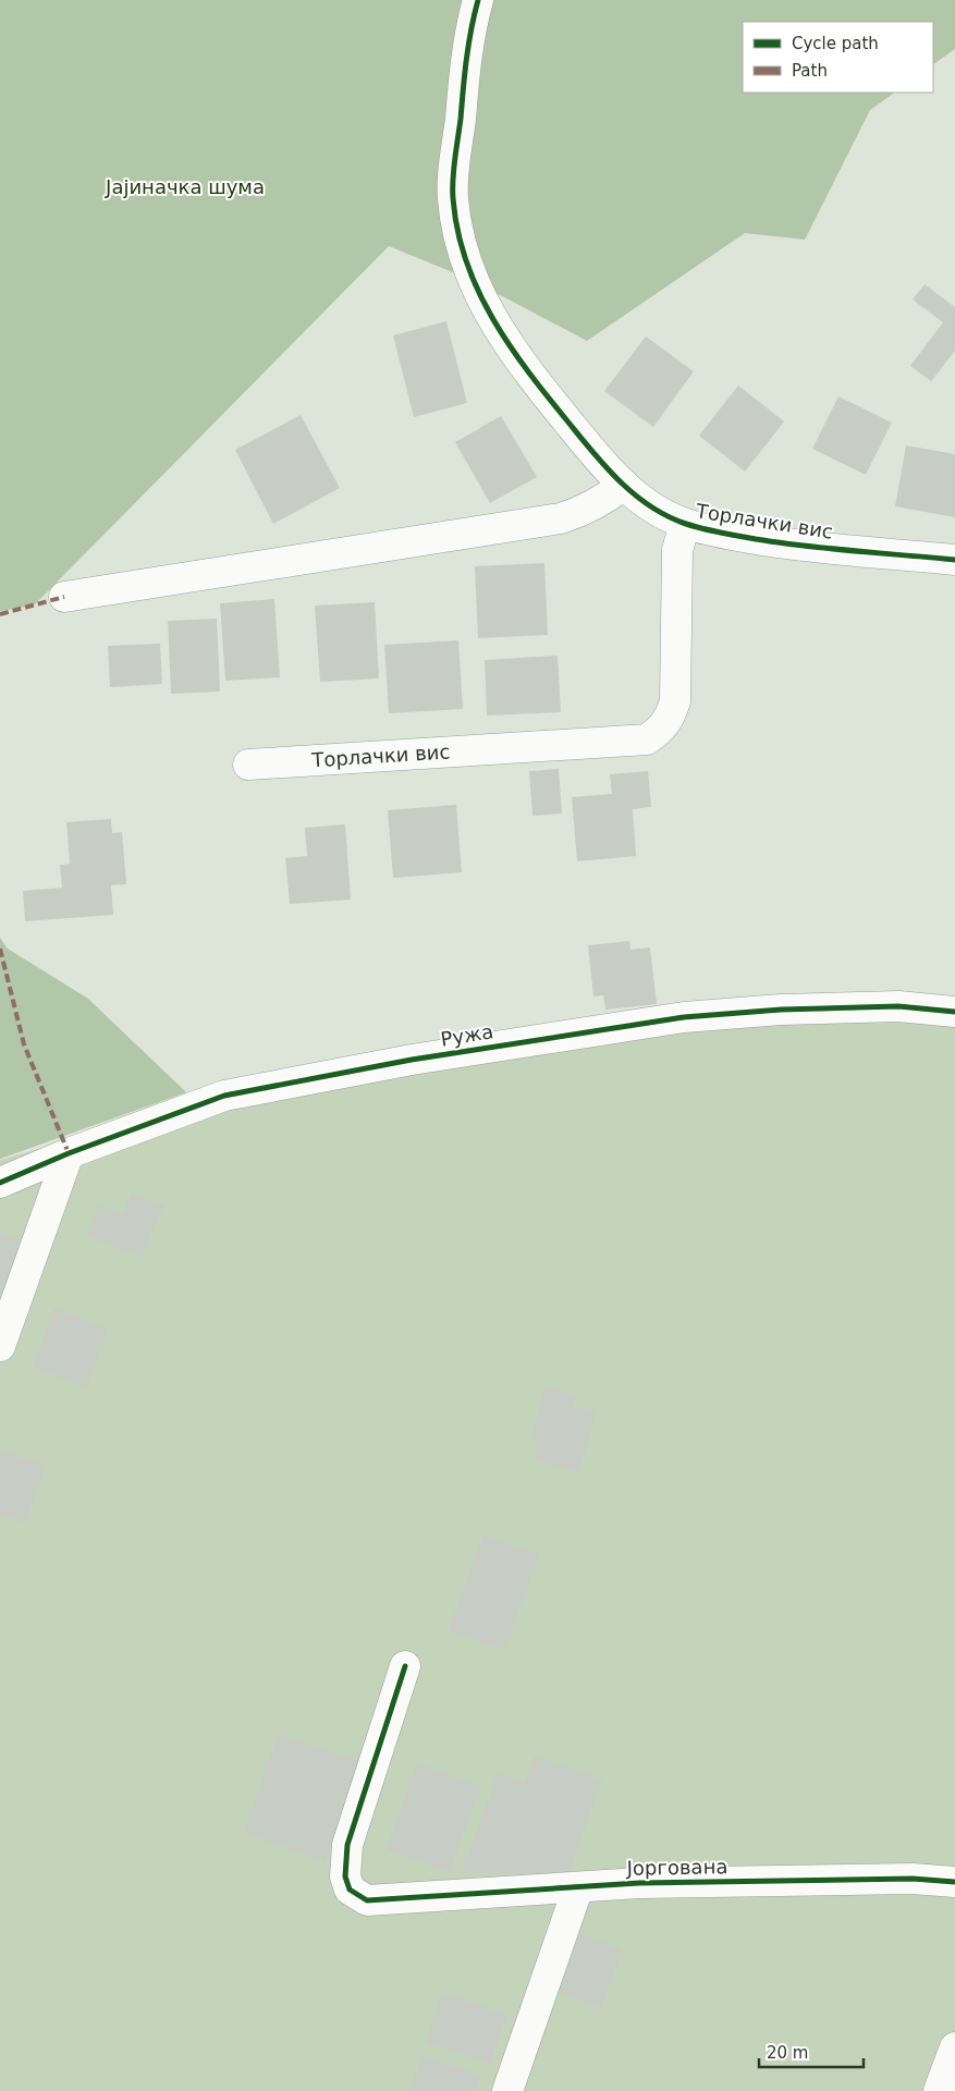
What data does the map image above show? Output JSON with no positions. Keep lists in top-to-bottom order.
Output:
{
  "streets": {
    "street": ["Торлачки вис", "Ружа", "Јоргована"]
  },
  "parks": ["Јајиначка шума"],
  "legend": ["Cycle path", "Path"],
  "scale_bar": "20 m"
}
